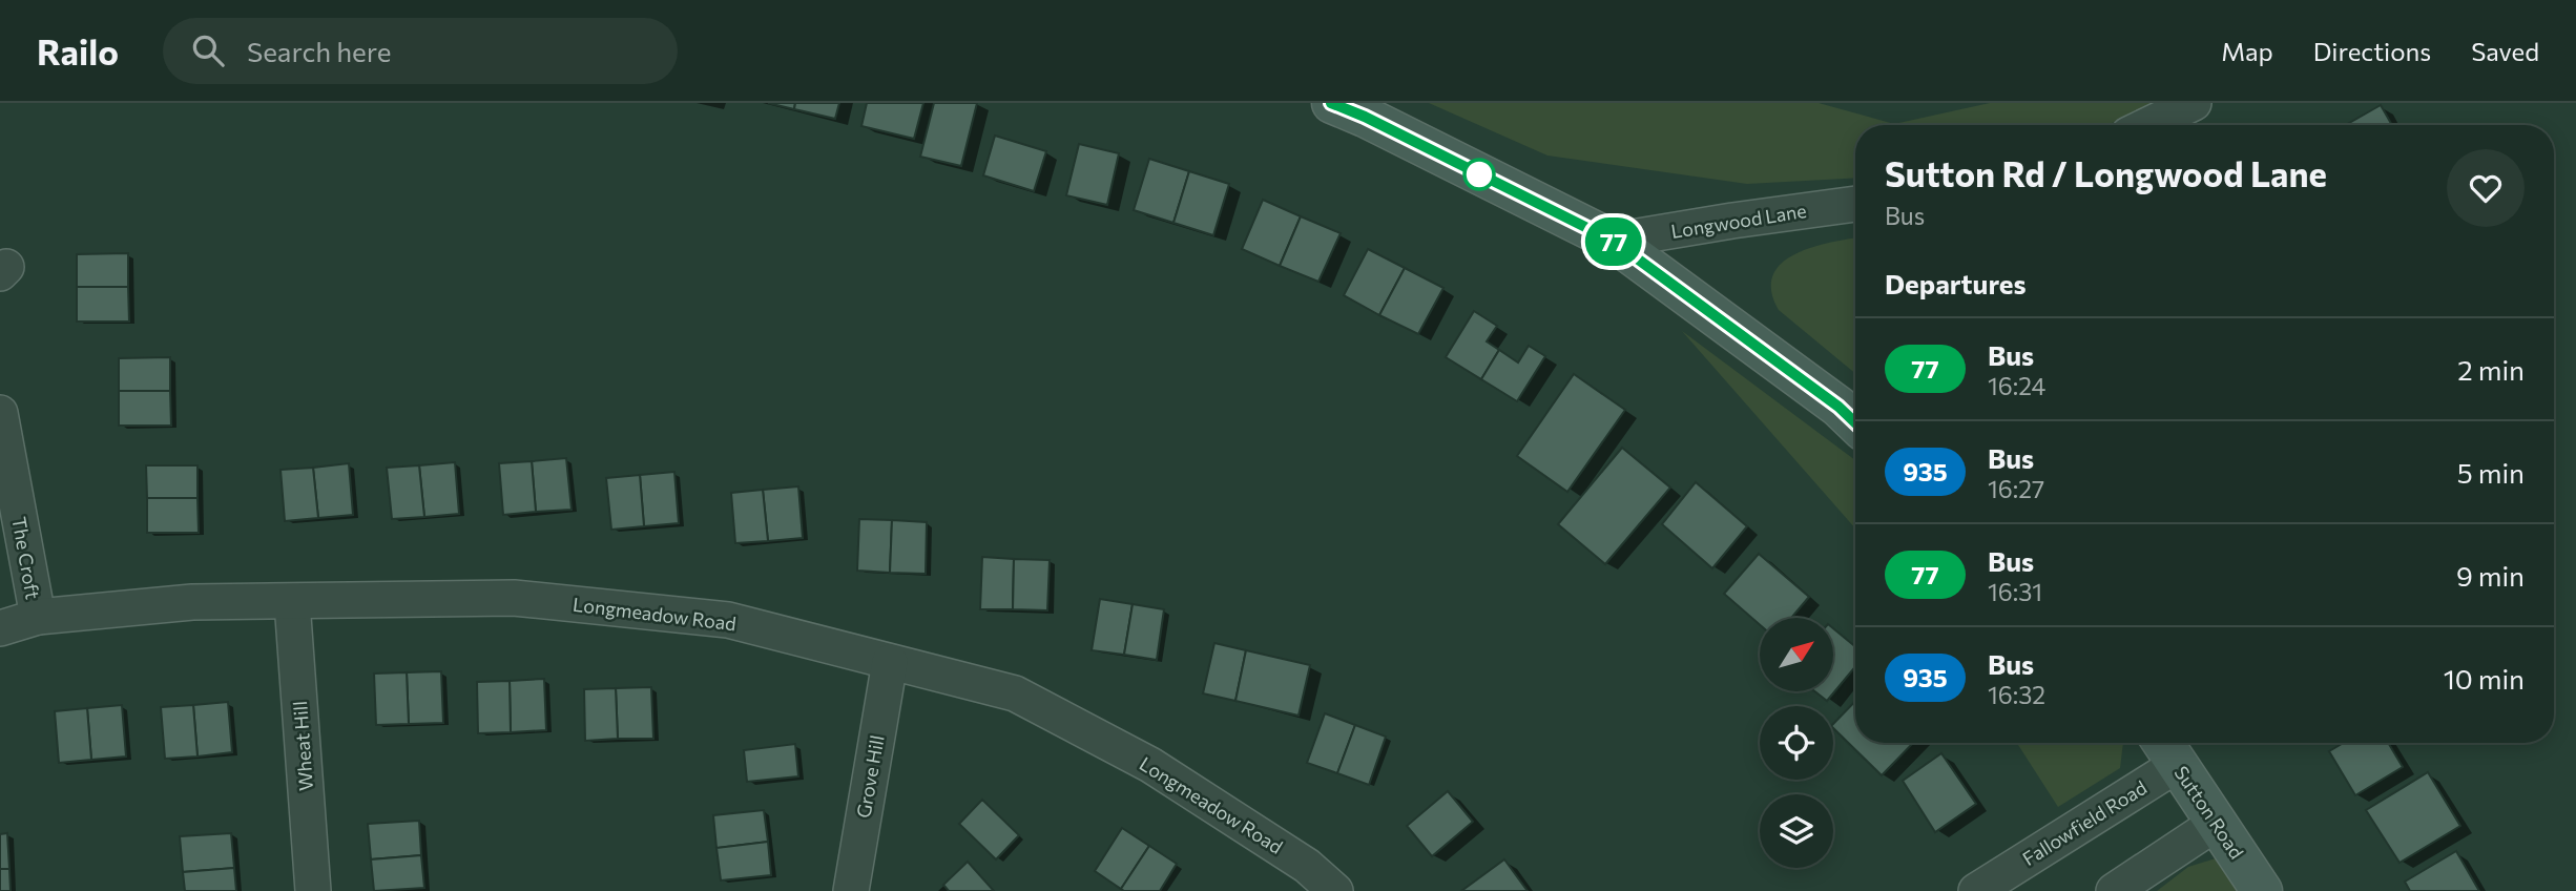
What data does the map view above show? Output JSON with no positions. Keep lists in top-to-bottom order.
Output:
{
  "streets": {
    "main road": ["Sutton Road"],
    "street": [
      "Longwood Lane",
      "The Croft",
      "Longmeadow Road",
      "Wheat Hill",
      "Grove Hill",
      "Fallowfield Road"
    ]
  },
  "crossings": [
    ["The Croft", "Longmeadow Road"],
    ["Longmeadow Road", "Wheat Hill"],
    ["Longmeadow Road", "Grove Hill"],
    ["Sutton Road", "Fallowfield Road"]
  ],
  "lines": ["bus line 77"],
  "north": "top right",
  "page": {
    "header": "Railo",
    "search": "Search here",
    "nav": ["Map", "Directions", "Saved"],
    "on_map": "77",
    "heading": [
      ["Sutton Rd / Longwood Lane", "Bus"],
      "Departures"
    ],
    "list": [
      {
        "mark": "77",
        "name": "Bus",
        "note": "16:24",
        "value": "2 min"
      },
      {
        "mark": "935",
        "name": "Bus",
        "note": "16:27",
        "value": "5 min"
      },
      {
        "mark": "77",
        "name": "Bus",
        "note": "16:31",
        "value": "9 min"
      },
      {
        "mark": "935",
        "name": "Bus",
        "note": "16:32",
        "value": "10 min"
      }
    ]
  }
}
